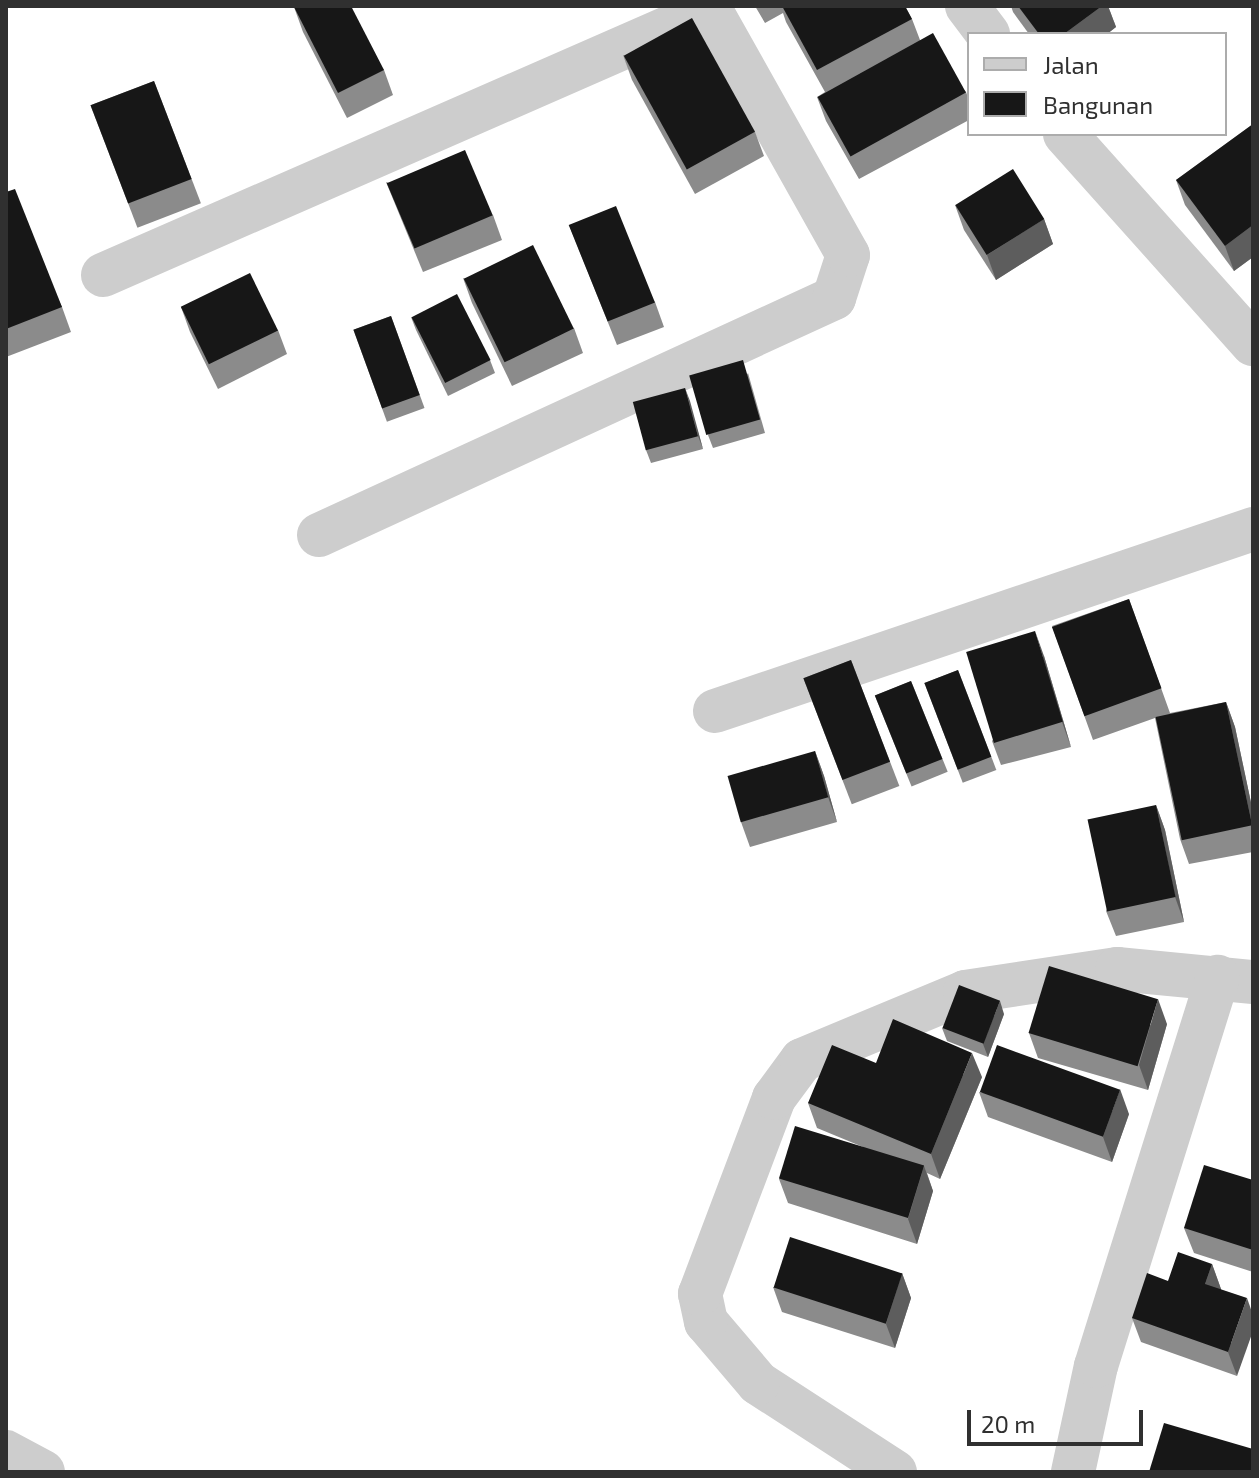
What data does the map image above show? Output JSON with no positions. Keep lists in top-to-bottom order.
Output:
{
  "legend": ["Jalan", "Bangunan"],
  "scale_bar": "20 m"
}
